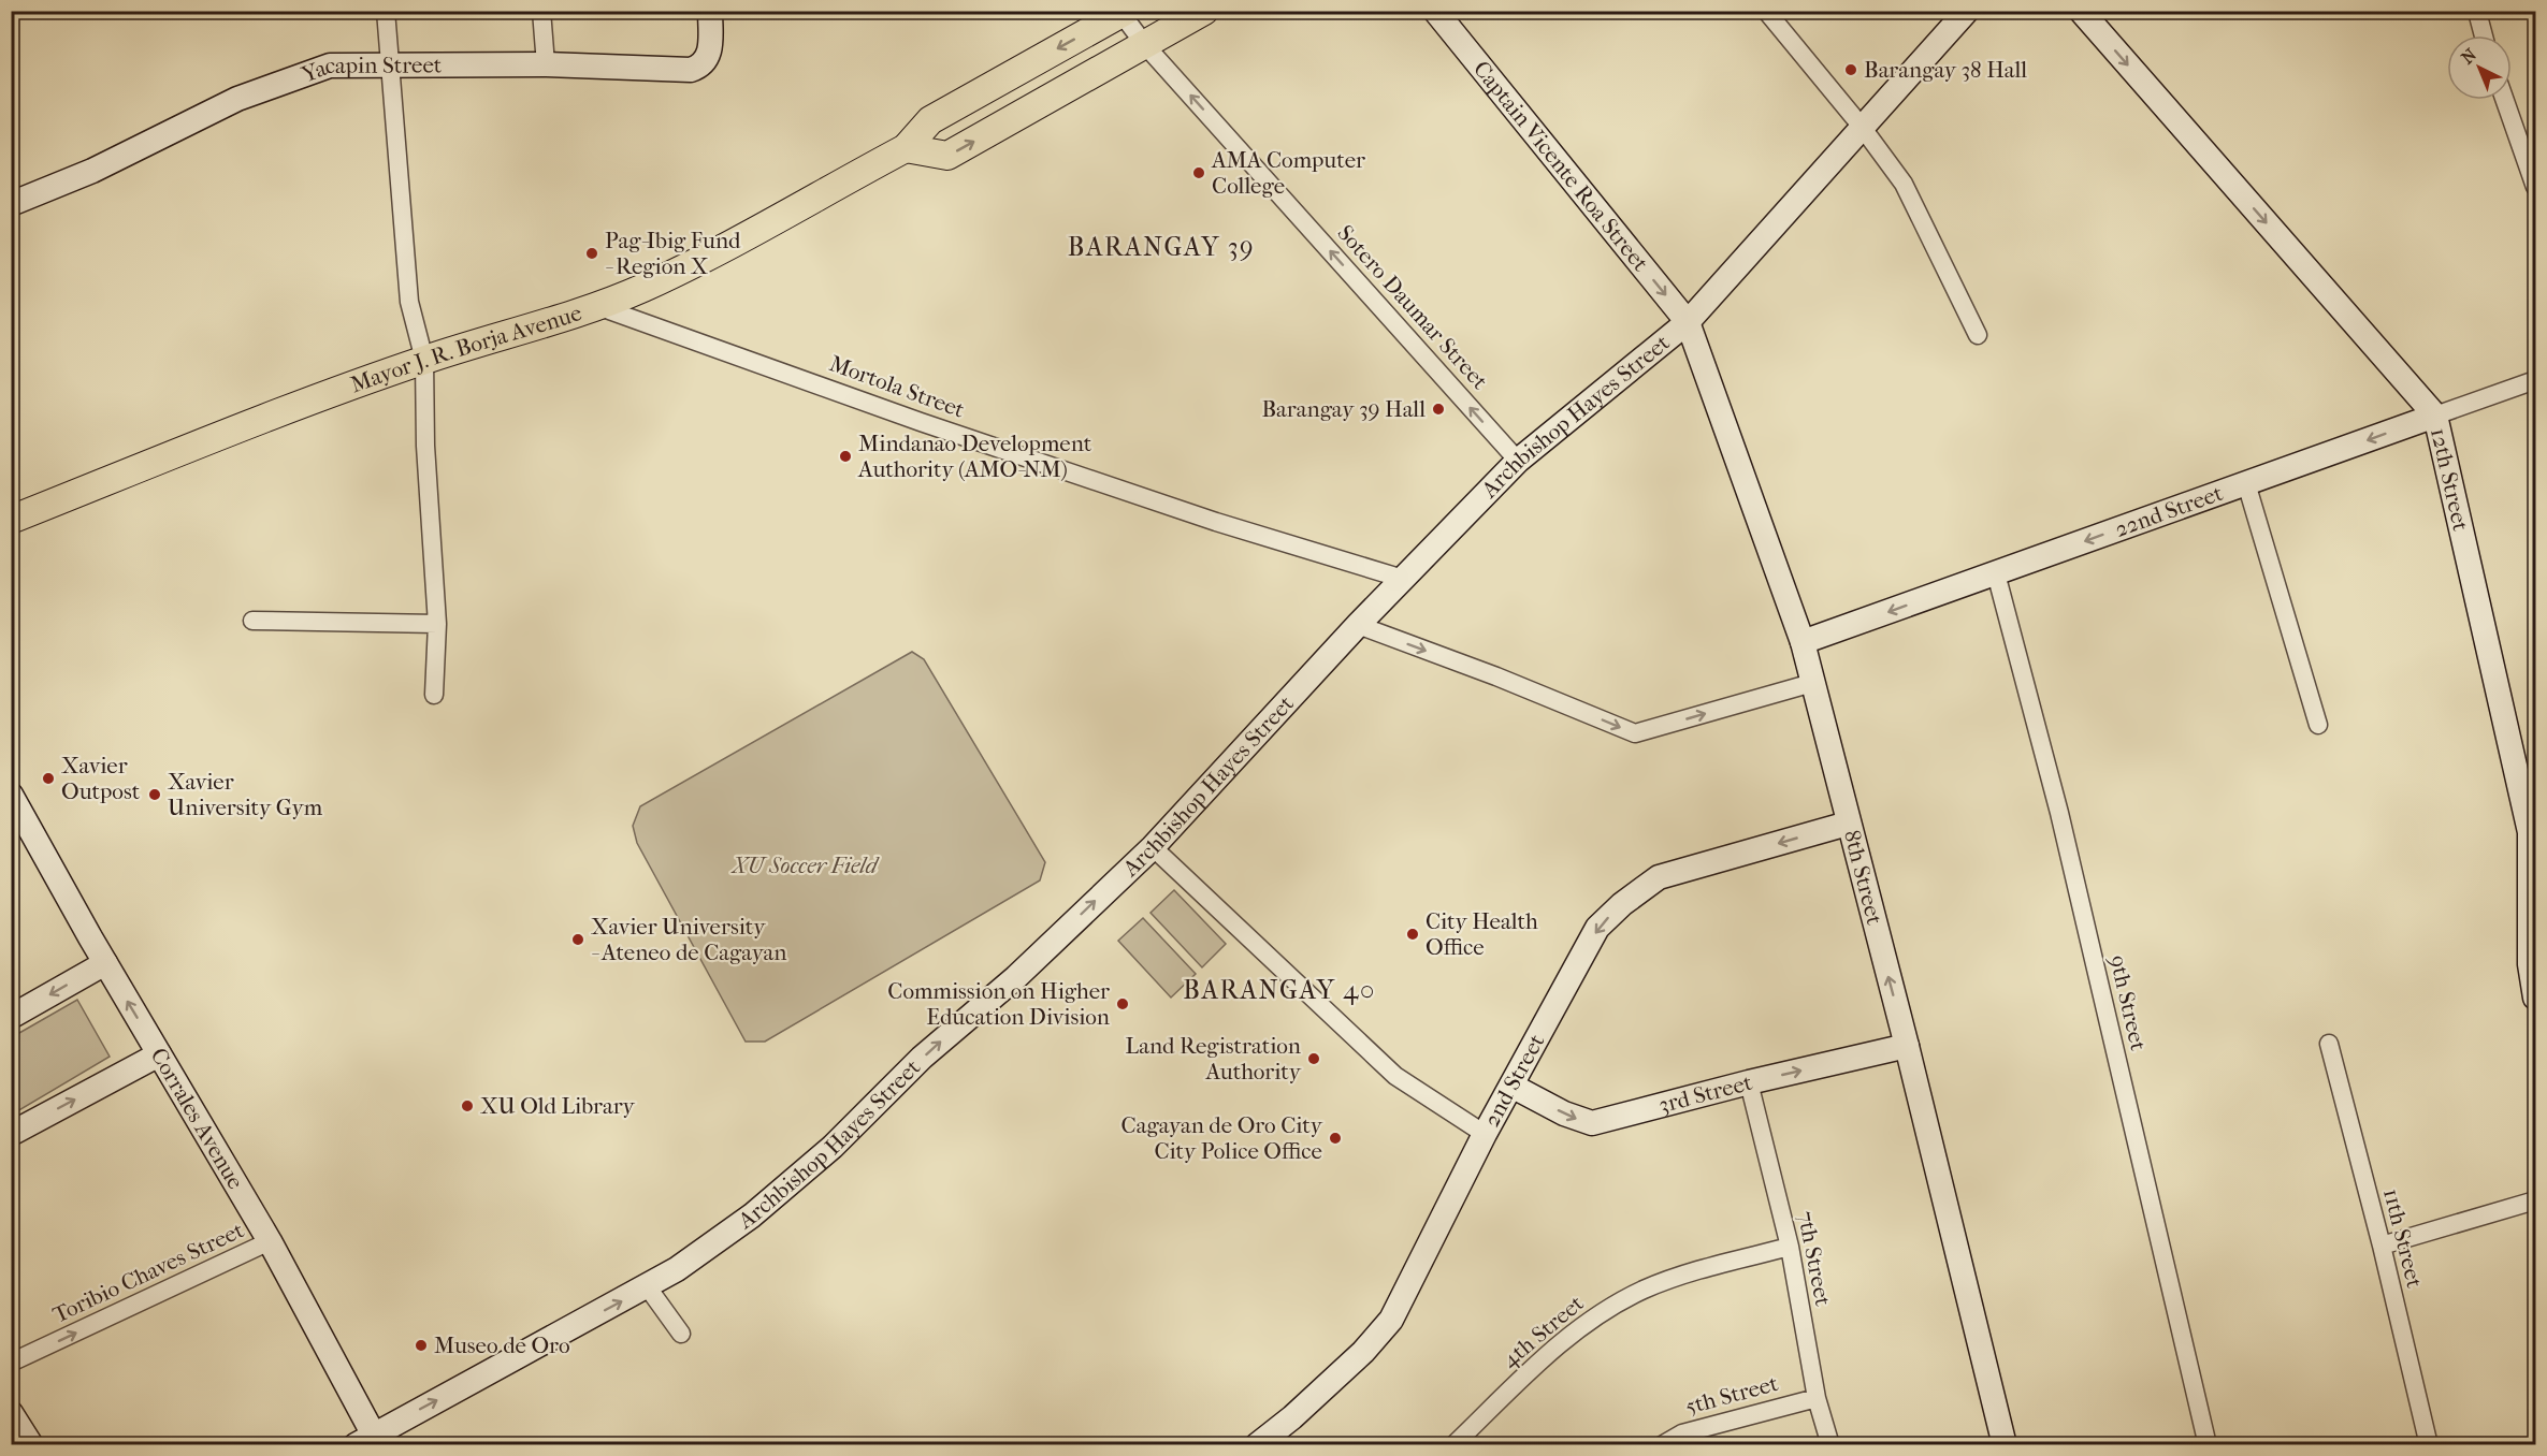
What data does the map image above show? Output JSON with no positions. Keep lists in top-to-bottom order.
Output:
{
  "streets": {
    "main road": ["Mayor J. R. Borja Avenue"],
    "street": [
      "Yacapin Street",
      "Captain Vicente Roa Street",
      "Sotero Daumar Street",
      "Mortola Street",
      "Archbishop Hayes Street",
      "12th Street",
      "22nd Street",
      "8th Street",
      "9th Street",
      "2nd Street",
      "3rd Street",
      "Corrales Avenue",
      "11th Street",
      "7th Street",
      "Toribio Chaves Street",
      "4th Street",
      "5th Street"
    ]
  },
  "crossings": [
    ["Captain Vicente Roa Street", "Archbishop Hayes Street"],
    ["Captain Vicente Roa Street", "8th Street"],
    ["Sotero Daumar Street", "Mayor J. R. Borja Avenue"],
    ["Sotero Daumar Street", "Archbishop Hayes Street"],
    ["Mayor J. R. Borja Avenue", "Mortola Street"],
    ["Mortola Street", "Archbishop Hayes Street"],
    ["Archbishop Hayes Street", "8th Street"],
    ["Archbishop Hayes Street", "Corrales Avenue"],
    ["12th Street", "22nd Street"],
    ["22nd Street", "8th Street"],
    ["22nd Street", "9th Street"],
    ["8th Street", "2nd Street"],
    ["8th Street", "3rd Street"],
    ["2nd Street", "3rd Street"],
    ["3rd Street", "7th Street"],
    ["Corrales Avenue", "Toribio Chaves Street"],
    ["7th Street", "4th Street"],
    ["7th Street", "5th Street"]
  ],
  "one_way": [
    "Captain Vicente Roa Street",
    "Sotero Daumar Street",
    "Archbishop Hayes Street",
    "12th Street",
    "22nd Street",
    "2nd Street",
    "3rd Street",
    "Toribio Chaves Street"
  ],
  "districts": ["BARANGAY 39", "BARANGAY 40"],
  "parks": ["XU Soccer Field"],
  "places": [
    "Barangay 38 Hall",
    "AMA Computer College",
    "Pag-Ibig Fund - Region X",
    "Barangay 39 Hall",
    "Mindanao Development Authority (AMO-NM)",
    "Xavier Outpost",
    "Xavier University Gym",
    "City Health Office",
    "Xavier University - Ateneo de Cagayan",
    "Commission on Higher Education Division",
    "Land Registration Authority",
    "XU Old Library",
    "Cagayan de Oro City City Police Office",
    "Museo de Oro"
  ],
  "north": "top left"
}
